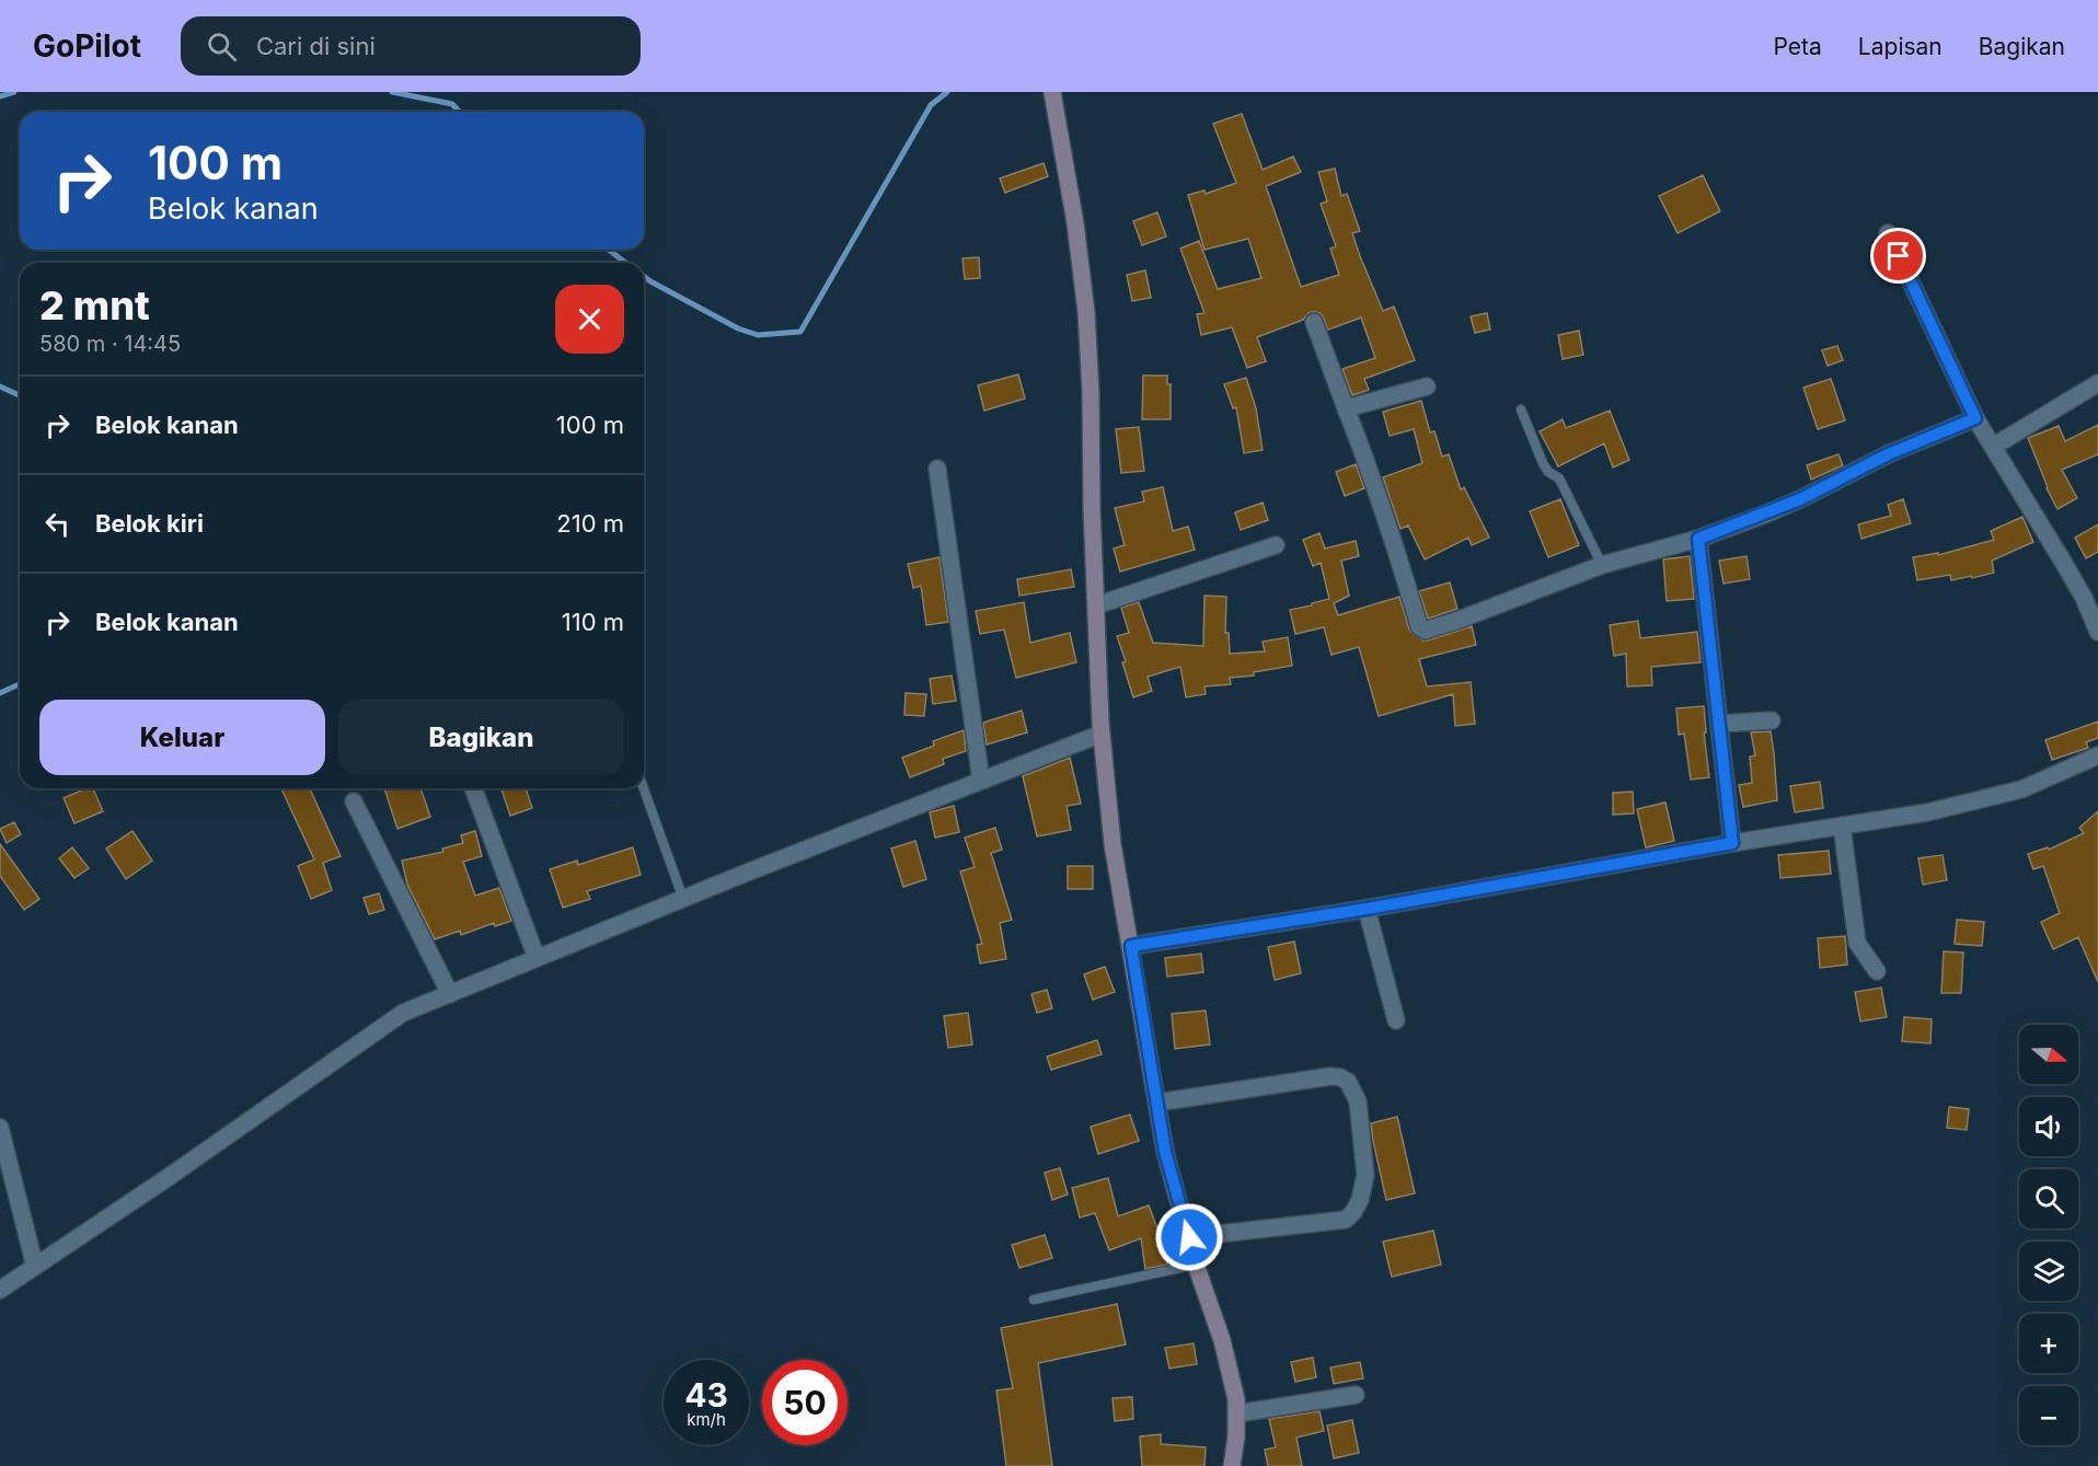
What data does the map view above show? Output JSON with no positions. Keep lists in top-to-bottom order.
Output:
{
  "north": "right",
  "page": {
    "header": "GoPilot",
    "search": "Cari di sini",
    "nav": ["Peta", "Lapisan", "Bagikan"],
    "turn": ["100 m", "Belok kanan"],
    "heading": ["2 mnt", "580 m · 14:45"],
    "list": [
      {
        "name": "Belok kanan",
        "value": "100 m"
      },
      {
        "name": "Belok kiri",
        "value": "210 m"
      },
      {
        "name": "Belok kanan",
        "value": "110 m"
      }
    ],
    "buttons": ["Keluar", "Bagikan"],
    "map_buttons": ["+", "−"],
    "speed": "43 km/h",
    "limit": "50"
  }
}
